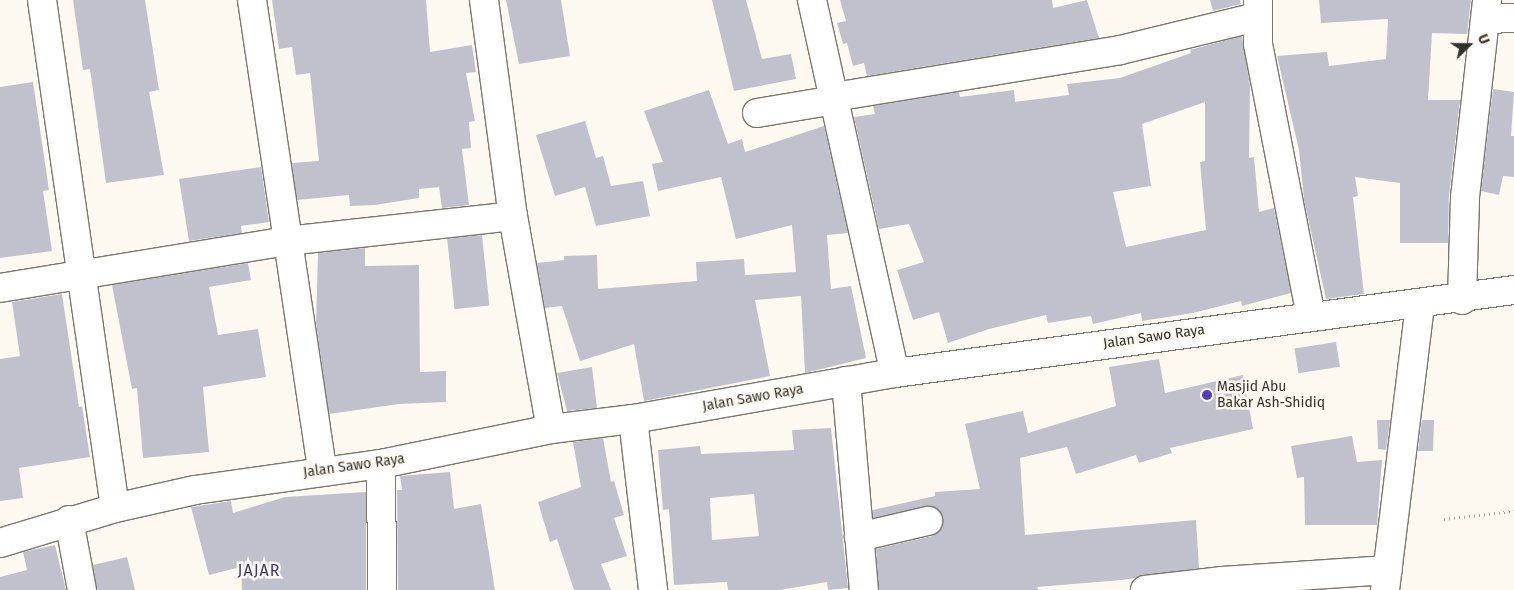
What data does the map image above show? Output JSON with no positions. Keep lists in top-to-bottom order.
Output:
{
  "streets": {
    "street": ["Jalan Sawo Raya"]
  },
  "districts": ["JAJAR"],
  "places": ["Masjid Abu Bakar Ash-Shidiq"],
  "north": "right"
}
